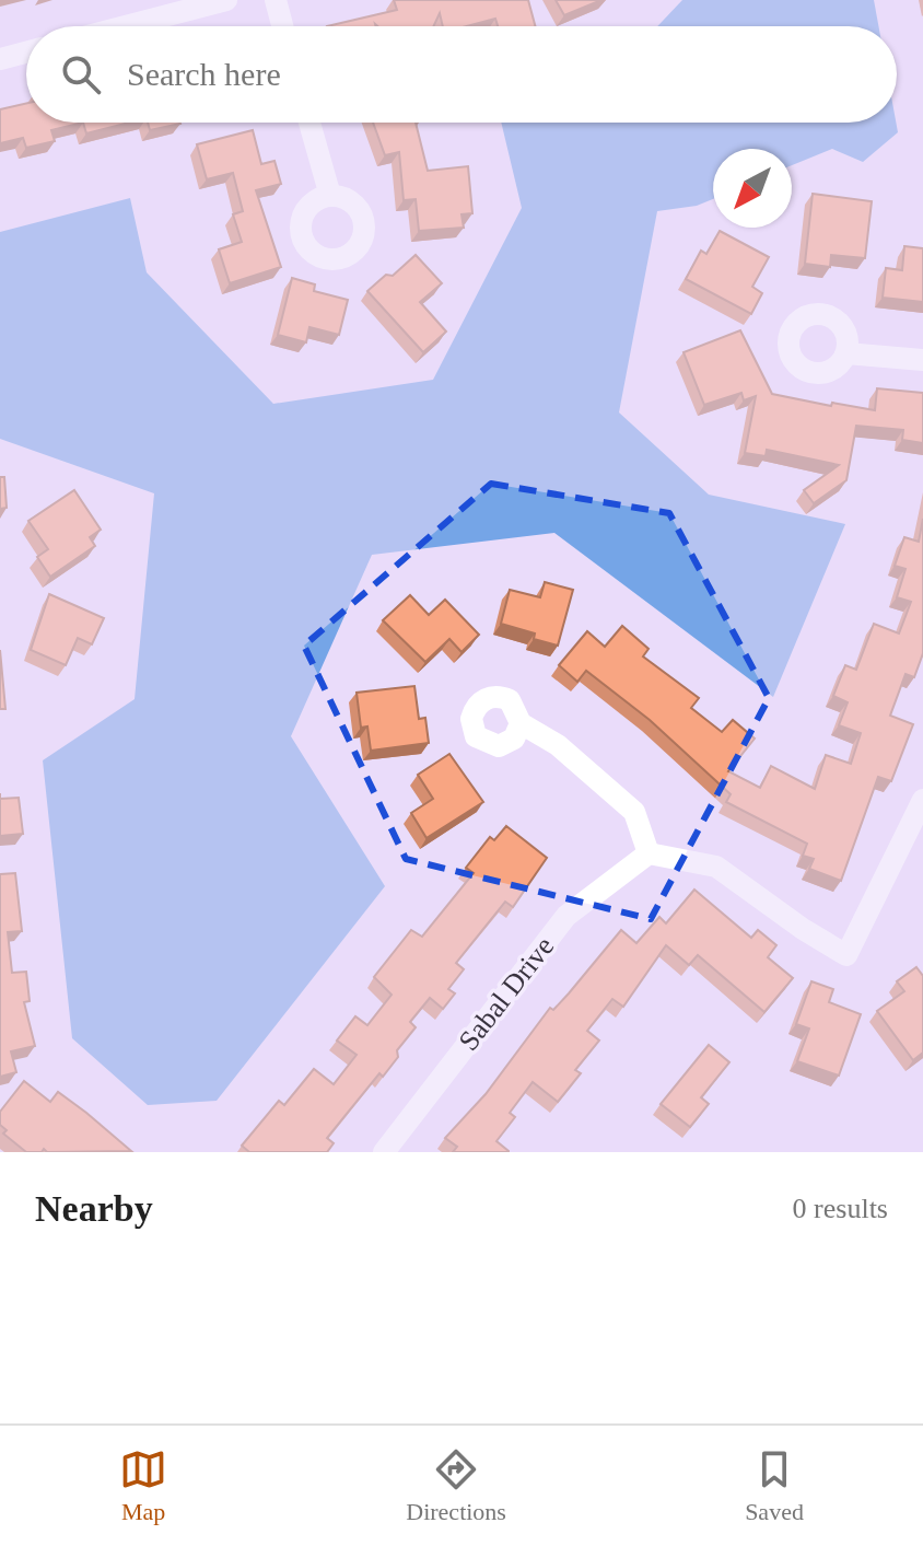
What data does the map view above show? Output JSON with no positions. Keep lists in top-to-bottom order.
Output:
{
  "streets": {
    "street": ["Sabal Drive"]
  },
  "north": "bottom left",
  "page": {
    "search": "Search here",
    "heading": ["Nearby", "0 results"],
    "nav": ["Map", "Directions", "Saved"]
  }
}
